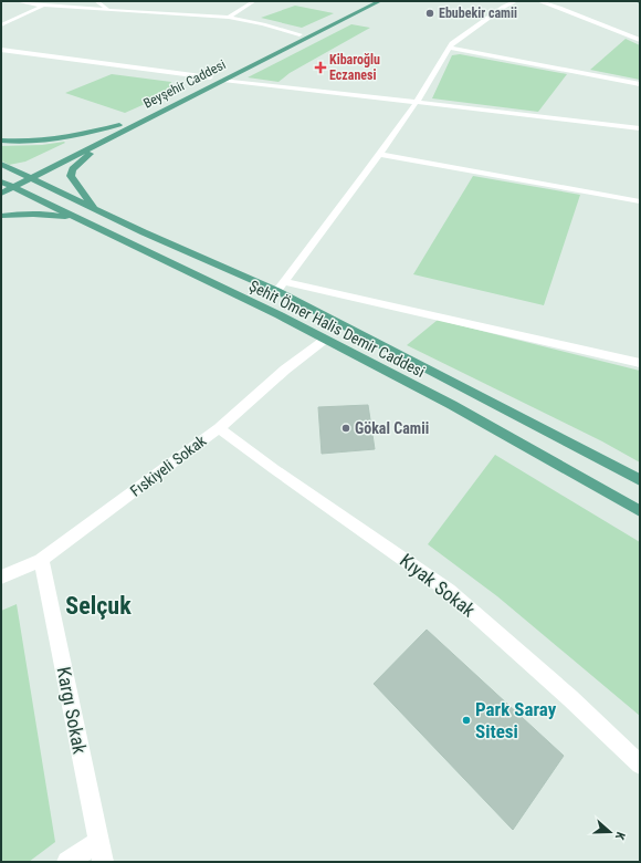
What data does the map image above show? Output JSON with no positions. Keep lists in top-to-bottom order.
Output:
{
  "streets": {
    "main road": ["Beyşehir Caddesi", "Şehit Ömer Halis Demir Caddesi"],
    "street": ["Fıskiyeli Sokak", "Kıyak Sokak", "Kargı Sokak"]
  },
  "crossings": [
    ["Beyşehir Caddesi", "Şehit Ömer Halis Demir Caddesi"],
    ["Şehit Ömer Halis Demir Caddesi", "Fıskiyeli Sokak"],
    ["Fıskiyeli Sokak", "Kıyak Sokak"],
    ["Fıskiyeli Sokak", "Kargı Sokak"]
  ],
  "districts": ["Selçuk"],
  "places": {
    "other": ["Ebubekir camii", "Gökal Camii", "Park Saray Sitesi"],
    "health": ["Kibaroğlu Eczanesi"]
  },
  "north": "right"
}
